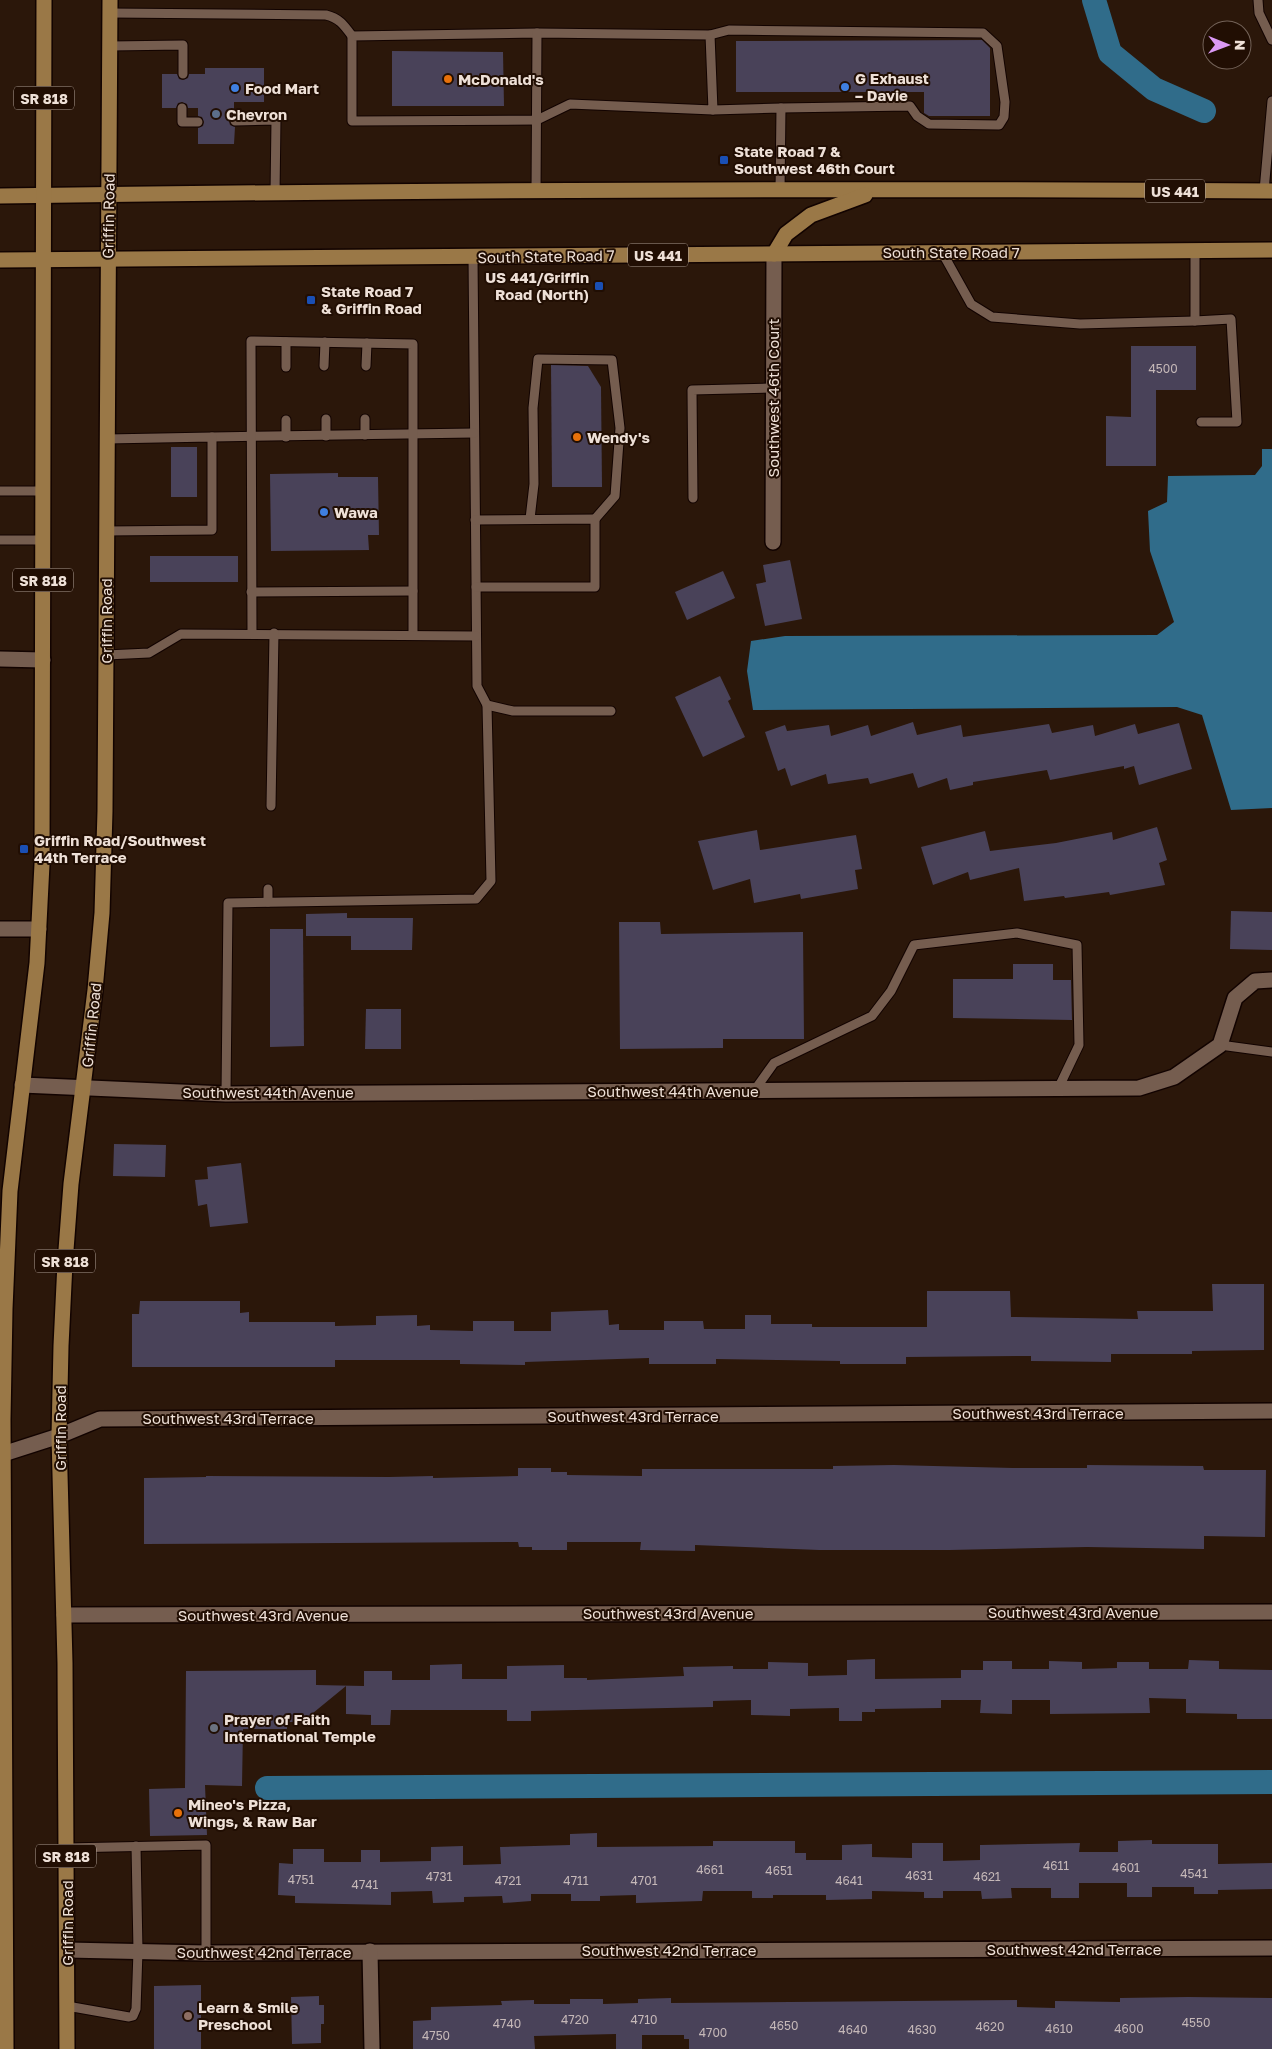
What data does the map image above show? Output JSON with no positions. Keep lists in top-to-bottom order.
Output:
{
  "streets": {
    "main road": [
      "SR 818",
      "US 441",
      "Griffin Road",
      "South State Road 7"
    ],
    "street": [
      "Southwest 46th Court",
      "Southwest 44th Avenue",
      "Southwest 43rd Terrace",
      "Southwest 43rd Avenue",
      "Southwest 42nd Terrace"
    ]
  },
  "crossings": [
    ["SR 818", "US 441"],
    ["SR 818", "South State Road 7"],
    ["SR 818", "Southwest 44th Avenue"],
    ["SR 818", "Southwest 43rd Terrace"],
    ["US 441", "Griffin Road"],
    ["Griffin Road", "South State Road 7"],
    ["Griffin Road", "Southwest 44th Avenue"],
    ["Griffin Road", "Southwest 43rd Terrace"],
    ["Griffin Road", "Southwest 43rd Avenue"],
    ["Griffin Road", "Southwest 42nd Terrace"],
    ["South State Road 7", "Southwest 46th Court"]
  ],
  "places": {
    "other": [
      "McDonald's",
      "G Exhaust – Davie",
      "Food Mart",
      "Chevron",
      "Wendy's",
      "Wawa",
      "Prayer of Faith International Temple",
      "Mineo's Pizza, Wings, & Raw Bar",
      "Learn & Smile Preschool"
    ],
    "transit": [
      "State Road 7 & Southwest 46th Court",
      "US 441/Griffin Road (North)",
      "State Road 7 & Griffin Road",
      "Griffin Road/Southwest 44th Terrace"
    ]
  },
  "house_numbers": [
    "4500",
    "4611",
    "4601",
    "4661",
    "4651",
    "4541",
    "4631",
    "4731",
    "4621",
    "4751",
    "4721",
    "4711",
    "4701",
    "4641",
    "4741",
    "4720",
    "4710",
    "4550",
    "4740",
    "4650",
    "4620",
    "4610",
    "4600",
    "4640",
    "4630",
    "4700",
    "4750"
  ],
  "north": "right"
}
